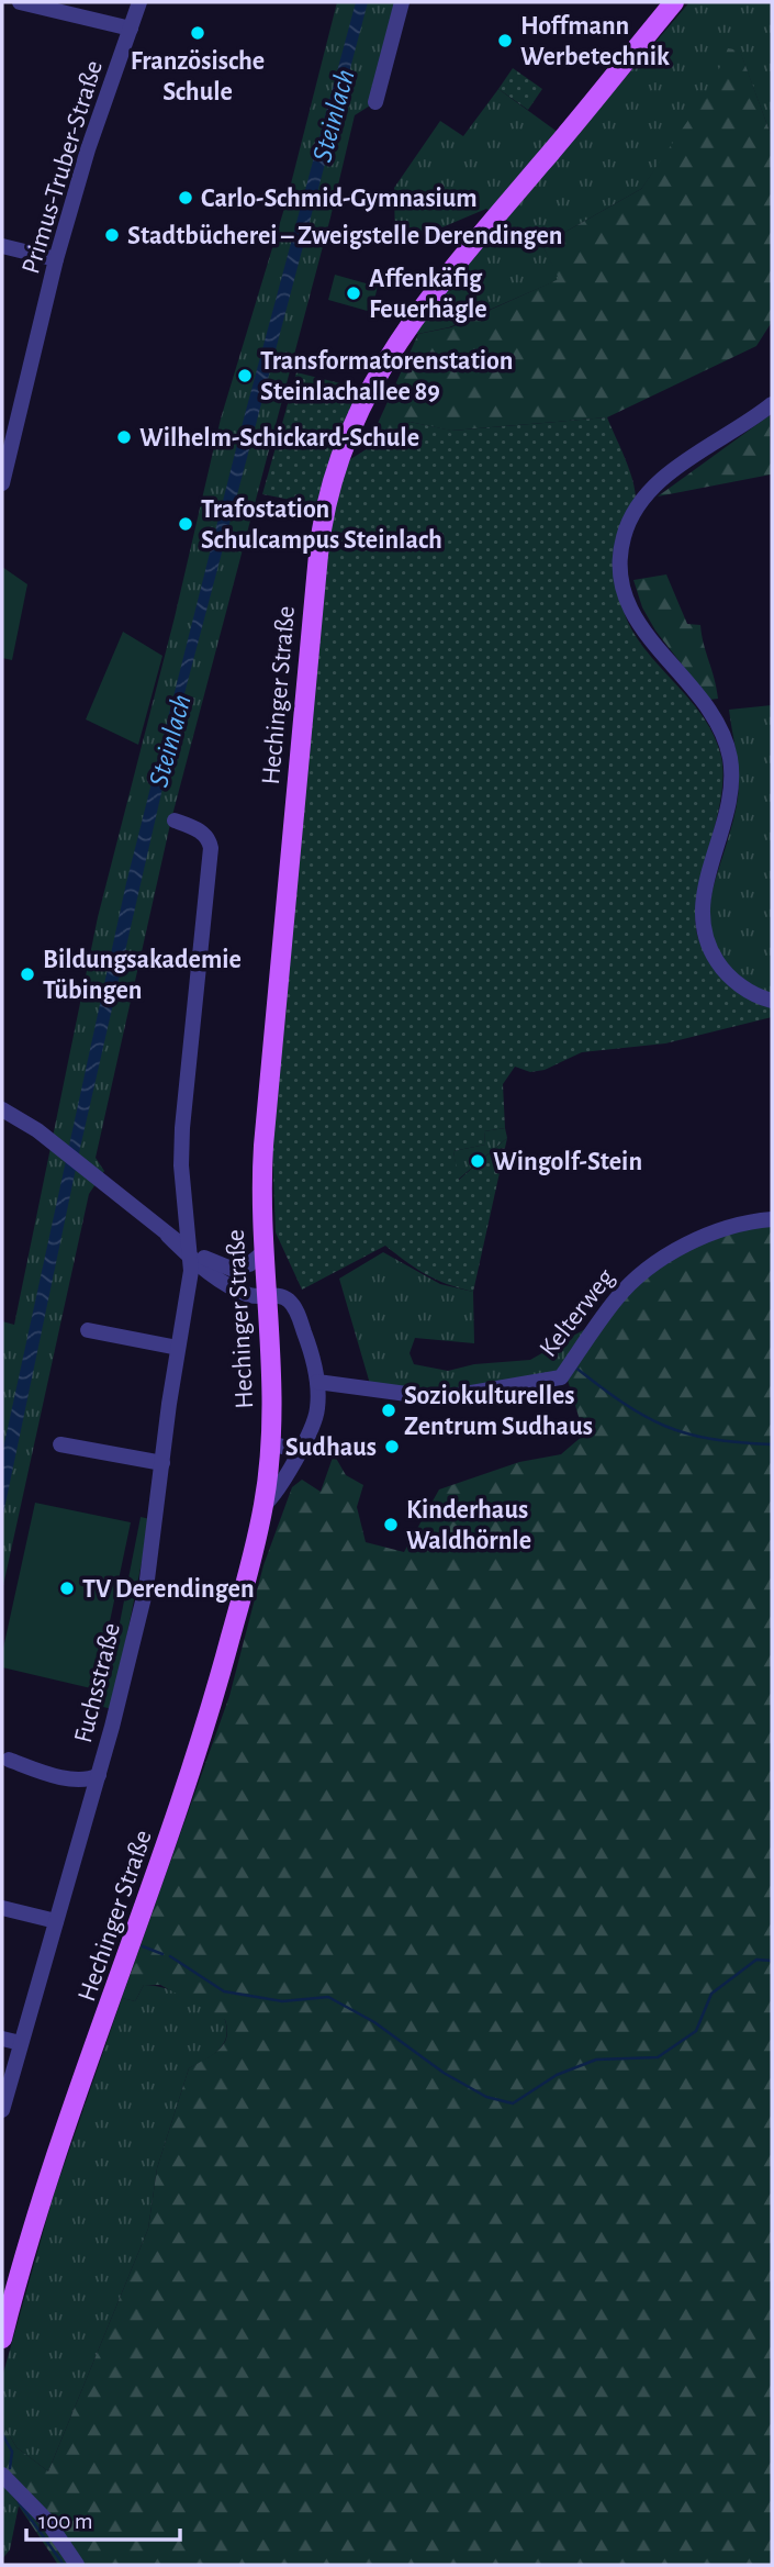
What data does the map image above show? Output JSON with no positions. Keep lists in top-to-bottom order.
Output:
{
  "streets": {
    "main road": ["Hechinger Straße"],
    "street": ["Primus-Truber-Straße", "Kelterweg", "Fuchsstraße"]
  },
  "crossings": [
    ["Hechinger Straße", "Kelterweg"]
  ],
  "water": ["Steinlach"],
  "places": [
    "Französische Schule",
    "Hoffmann Werbetechnik",
    "Carlo-Schmid-Gymnasium",
    "Stadtbücherei – Zweigstelle Derendingen",
    "Affenkäfig Feuerhägle",
    "Transformatorenstation Steinlachallee 89",
    "Wilhelm-Schickard-Schule",
    "Trafostation Schulcampus Steinlach",
    "Bildungsakademie Tübingen",
    "Wingolf-Stein",
    "Soziokulturelles Zentrum Sudhaus",
    "Sudhaus",
    "Kinderhaus Waldhörnle",
    "TV Derendingen"
  ],
  "scale_bar": "100 m"
}
